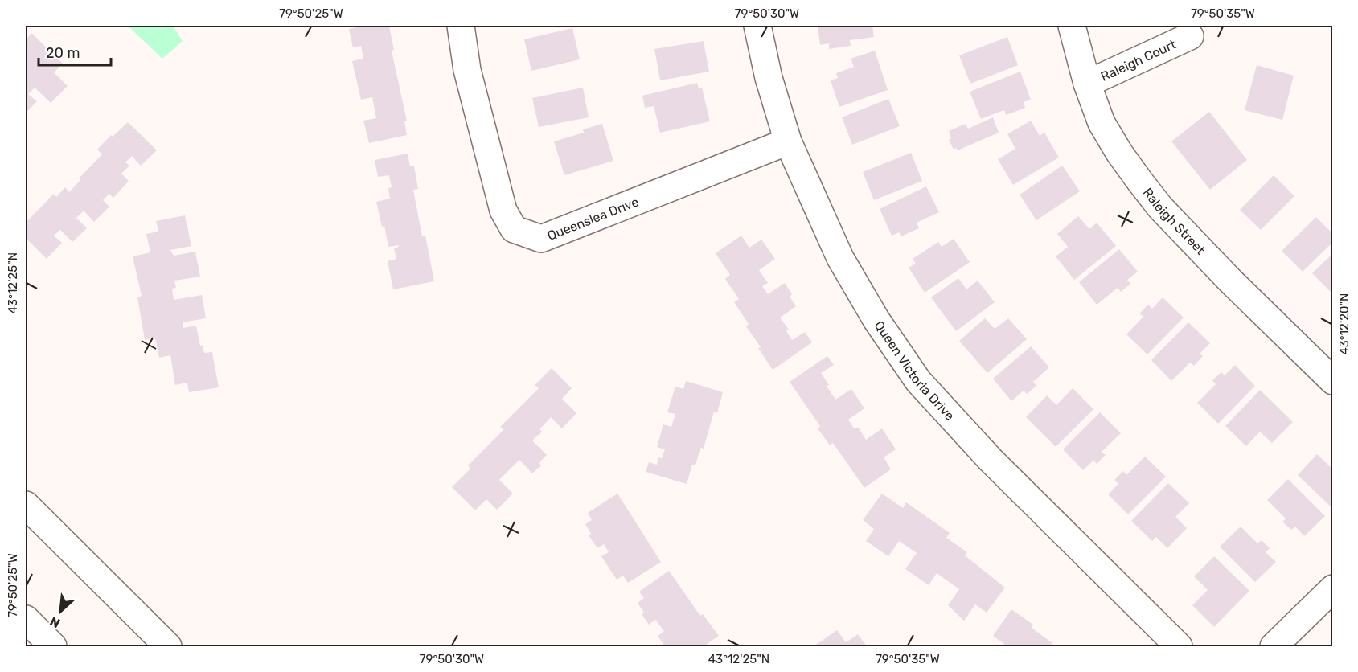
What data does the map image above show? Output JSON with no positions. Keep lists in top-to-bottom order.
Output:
{
  "streets": {
    "main road": [
      "Raleigh Court",
      "Queenslea Drive",
      "Raleigh Street",
      "Queen Victoria Drive"
    ]
  },
  "crossings": [
    ["Raleigh Court", "Raleigh Street"],
    ["Queenslea Drive", "Queen Victoria Drive"]
  ],
  "scale_bar": "20 m",
  "north": "bottom left",
  "coordinates": [
    "79°50'25\"W",
    "79°50'30\"W",
    "79°50'35\"W",
    "43°12'25\"N",
    "43°12'20\"N"
  ]
}
